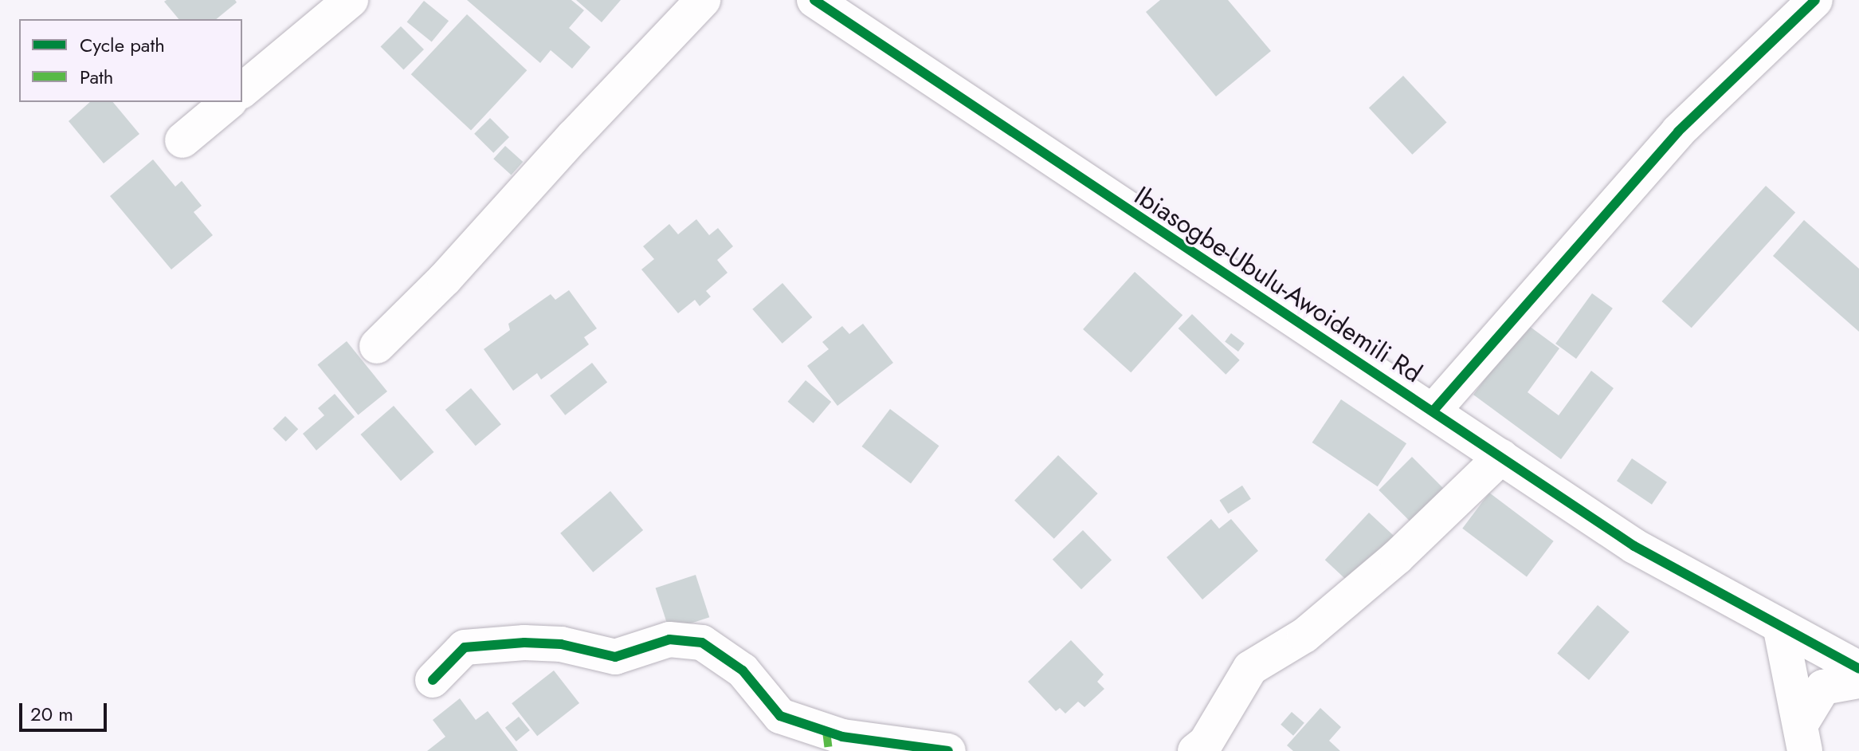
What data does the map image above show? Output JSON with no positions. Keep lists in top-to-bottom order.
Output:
{
  "streets": {
    "street": ["Ibiasogbe-Ubulu-Awoidemili Rd"]
  },
  "legend": ["Cycle path", "Path"],
  "scale_bar": "20 m"
}
